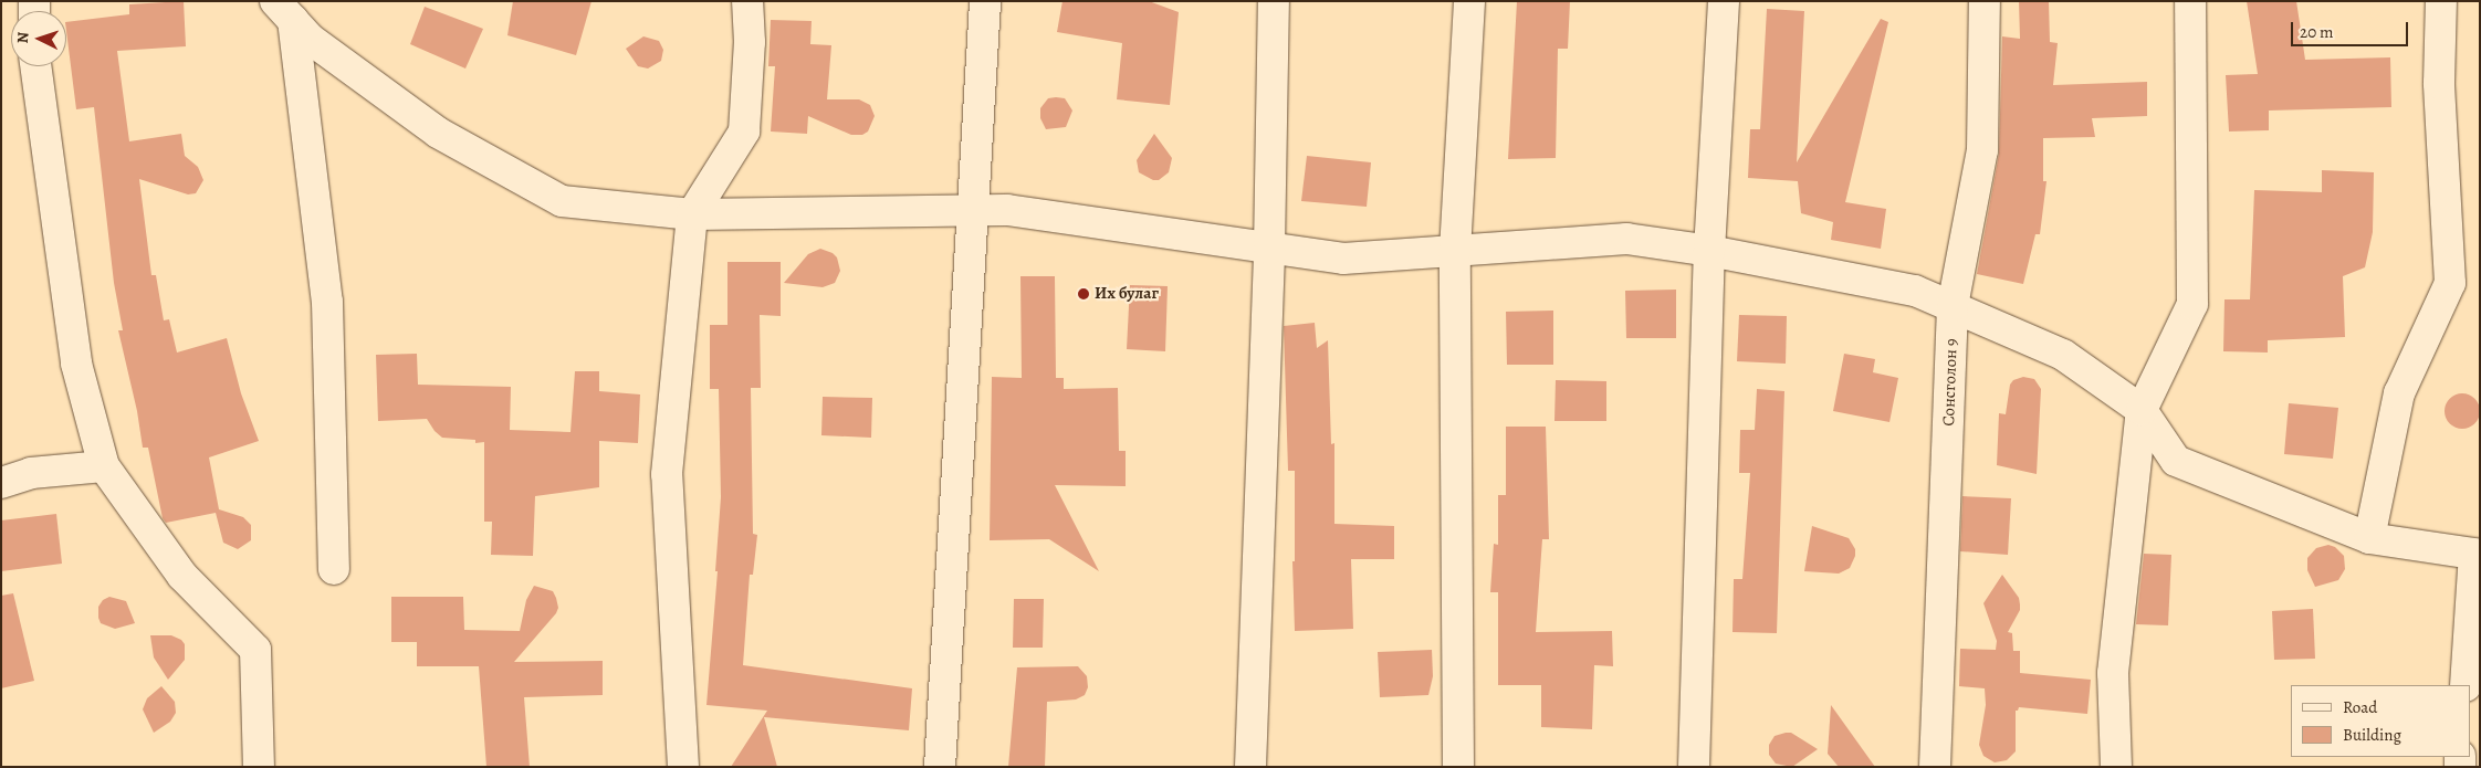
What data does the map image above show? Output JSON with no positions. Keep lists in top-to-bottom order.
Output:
{
  "streets": {
    "street": ["Сонсголон 9"]
  },
  "places": ["Их булаг"],
  "legend": ["Road", "Building"],
  "scale_bar": "20 m",
  "north": "left"
}
